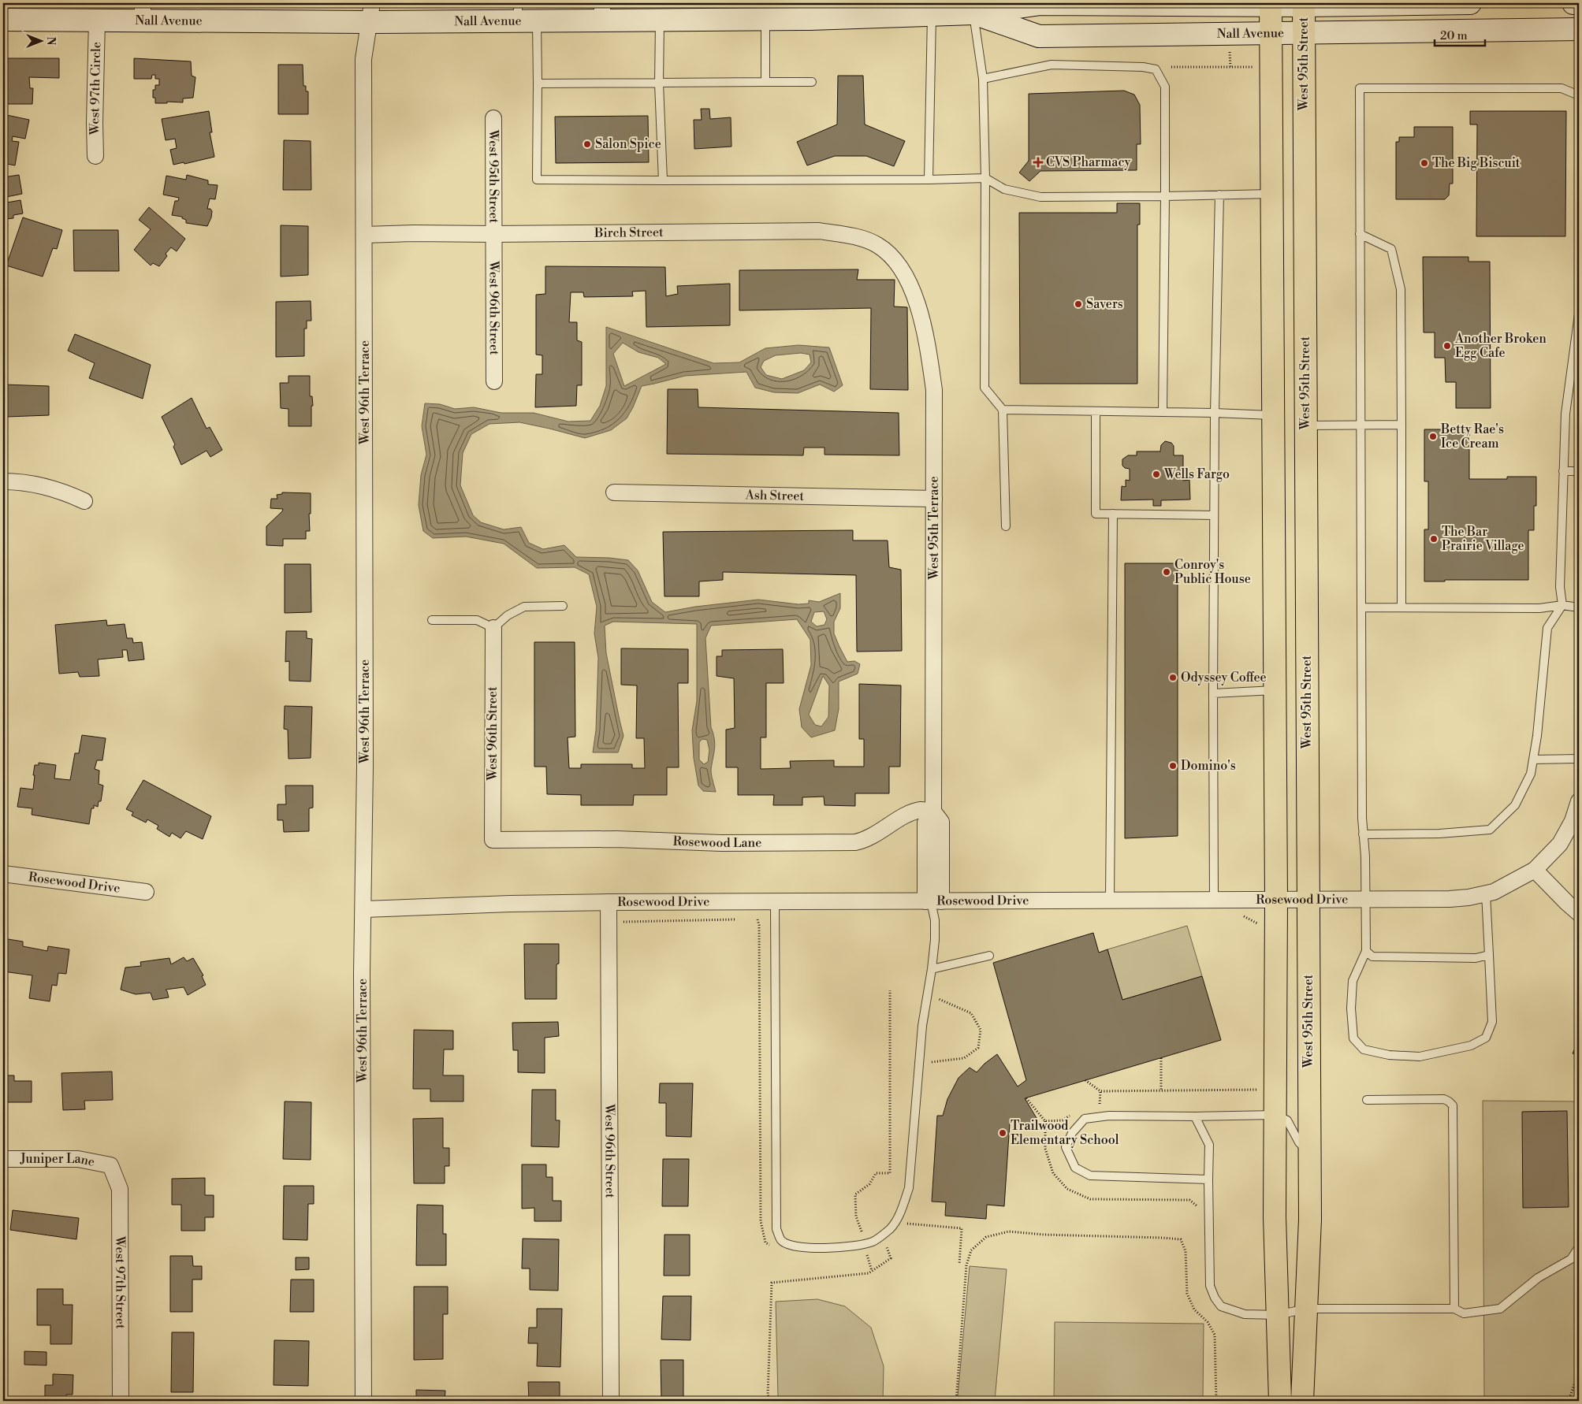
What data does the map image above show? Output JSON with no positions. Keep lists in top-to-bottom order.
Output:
{
  "streets": {
    "main road": ["Nall Avenue", "West 95th Street"],
    "street": [
      "West 97th Circle",
      "Birch Street",
      "West 96th Street",
      "West 96th Terrace",
      "Ash Street",
      "West 95th Terrace",
      "Rosewood Lane",
      "Rosewood Drive",
      "Juniper Lane",
      "West 97th Street"
    ]
  },
  "crossings": [
    ["Nall Avenue", "West 95th Street"],
    ["Nall Avenue", "West 97th Circle"],
    ["Nall Avenue", "West 96th Terrace"],
    ["West 95th Street", "Birch Street"],
    ["West 95th Street", "West 96th Street"],
    ["West 95th Street", "Rosewood Drive"],
    ["Birch Street", "West 96th Street"],
    ["Birch Street", "West 96th Terrace"],
    ["Birch Street", "West 95th Terrace"],
    ["West 96th Street", "Rosewood Lane"],
    ["West 96th Street", "Rosewood Drive"],
    ["West 96th Terrace", "Rosewood Drive"],
    ["Ash Street", "West 95th Terrace"],
    ["West 95th Terrace", "Rosewood Lane"],
    ["West 95th Terrace", "Rosewood Drive"],
    ["Juniper Lane", "West 97th Street"]
  ],
  "places": {
    "other": [
      "Salon Spice",
      "The Big Biscuit",
      "Savers",
      "Another Broken Egg Cafe",
      "Betty Rae's Ice Cream",
      "Wells Fargo",
      "The Bar Prairie Village",
      "Conroy's Public House",
      "Odyssey Coffee",
      "Domino's",
      "Trailwood Elementary School"
    ],
    "health": ["CVS Pharmacy"]
  },
  "scale_bar": "20 m",
  "north": "right"
}
